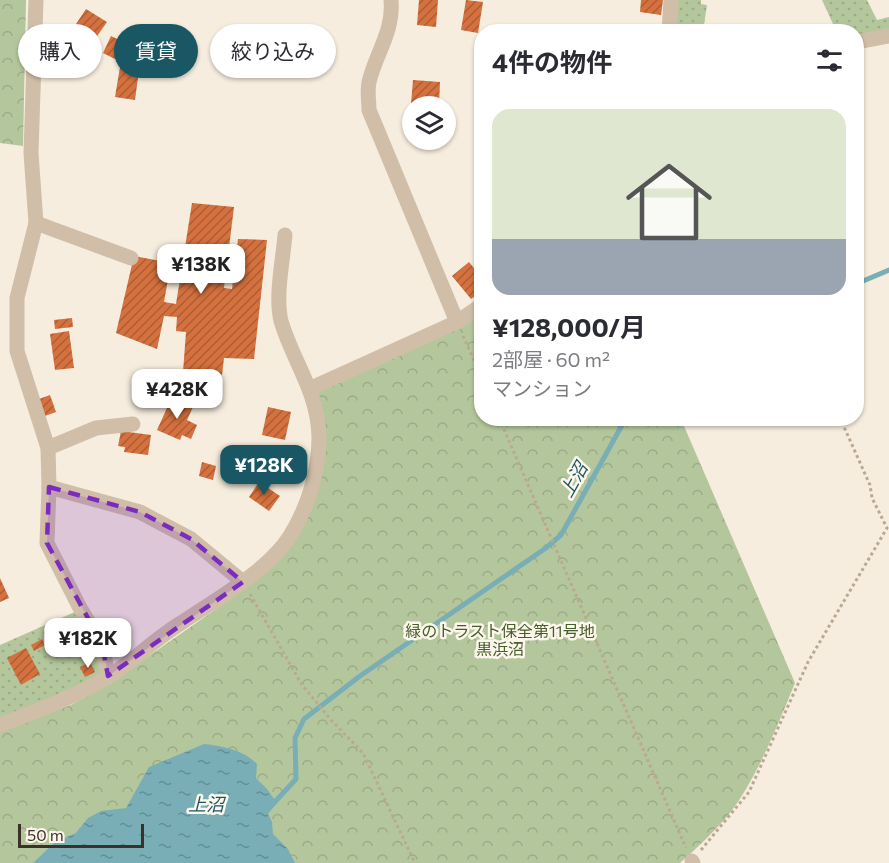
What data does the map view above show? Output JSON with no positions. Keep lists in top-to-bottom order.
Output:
{
  "water": ["上沼"],
  "parks": ["緑のトラスト保全第11号地 黒浜沼"],
  "scale_bar": "50 m",
  "page": {
    "chip": ["購入", "賃貸", "絞り込み"],
    "heading": "4件の物件",
    "list": [
      {
        "name": "¥128,000/月",
        "note": "2部屋 · 60 m² · マンション"
      }
    ],
    "price": [
      "¥138K",
      "¥428K",
      "¥128K",
      "¥182K"
    ],
    "scale": "50 m"
  }
}
